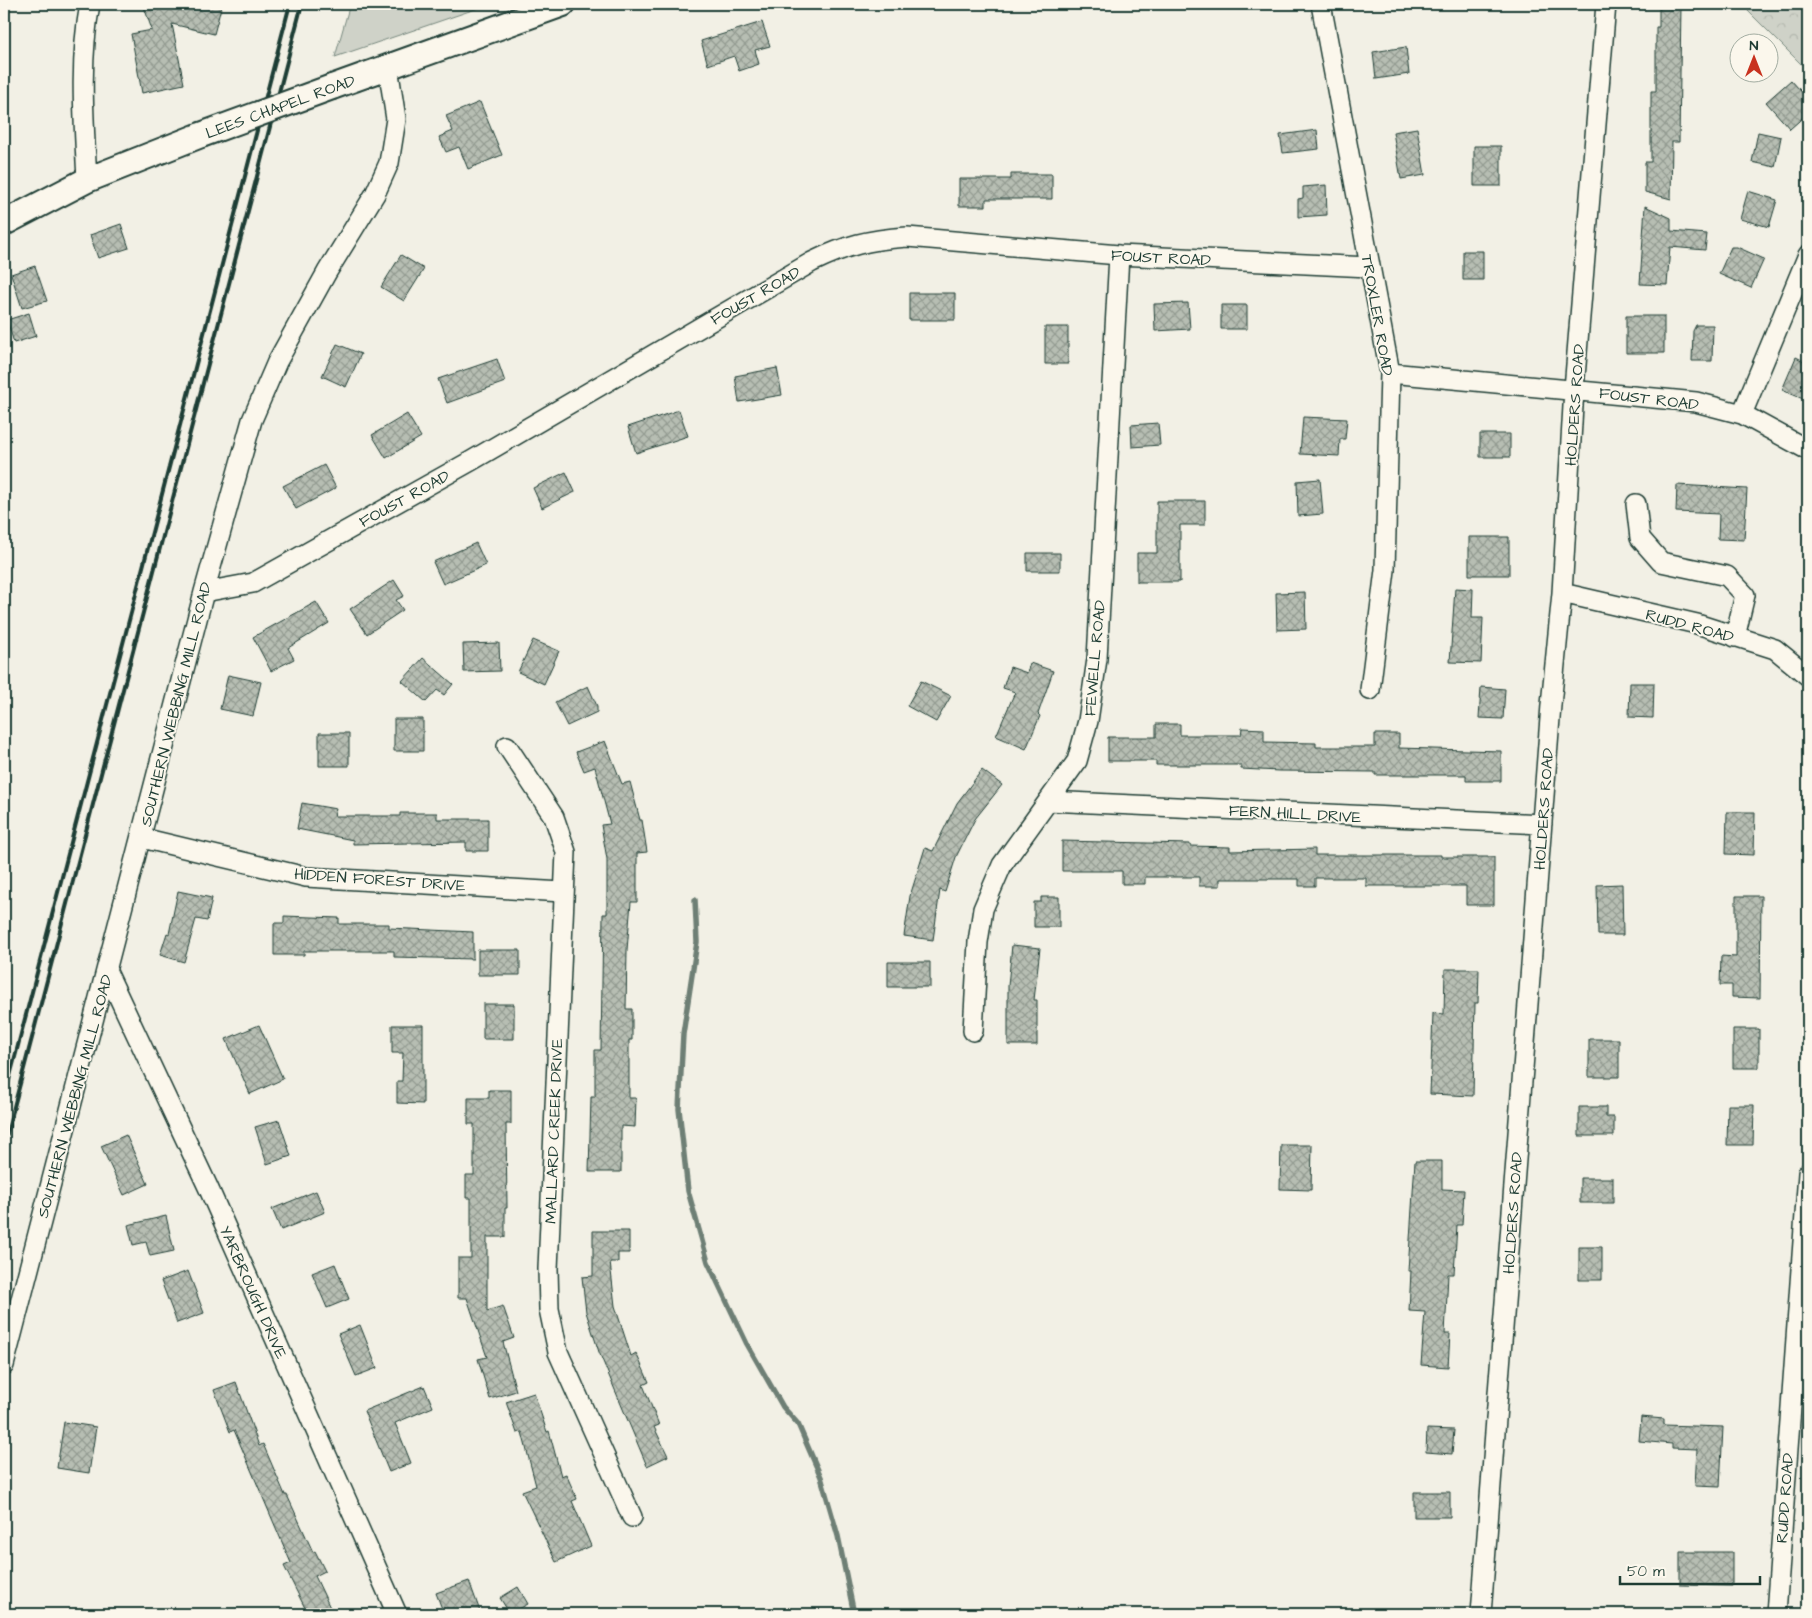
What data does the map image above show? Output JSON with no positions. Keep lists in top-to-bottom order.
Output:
{
  "streets": {
    "main road": ["LEES CHAPEL ROAD"],
    "street": [
      "FOUST ROAD",
      "TROXLER ROAD",
      "HOLDERS ROAD",
      "RUDD ROAD",
      "FEWELL ROAD",
      "SOUTHERN WEBBING MILL ROAD",
      "FERN HILL DRIVE",
      "HIDDEN FOREST DRIVE",
      "MALLARD CREEK DRIVE",
      "YARBROUGH DRIVE"
    ]
  },
  "crossings": [
    ["LEES CHAPEL ROAD", "SOUTHERN WEBBING MILL ROAD"],
    ["FOUST ROAD", "TROXLER ROAD"],
    ["FOUST ROAD", "HOLDERS ROAD"],
    ["FOUST ROAD", "FEWELL ROAD"],
    ["FOUST ROAD", "SOUTHERN WEBBING MILL ROAD"],
    ["HOLDERS ROAD", "RUDD ROAD"],
    ["HOLDERS ROAD", "FERN HILL DRIVE"],
    ["FEWELL ROAD", "FERN HILL DRIVE"],
    ["SOUTHERN WEBBING MILL ROAD", "HIDDEN FOREST DRIVE"],
    ["SOUTHERN WEBBING MILL ROAD", "YARBROUGH DRIVE"],
    ["HIDDEN FOREST DRIVE", "MALLARD CREEK DRIVE"]
  ],
  "scale_bar": "50 m",
  "north": "top"
}
